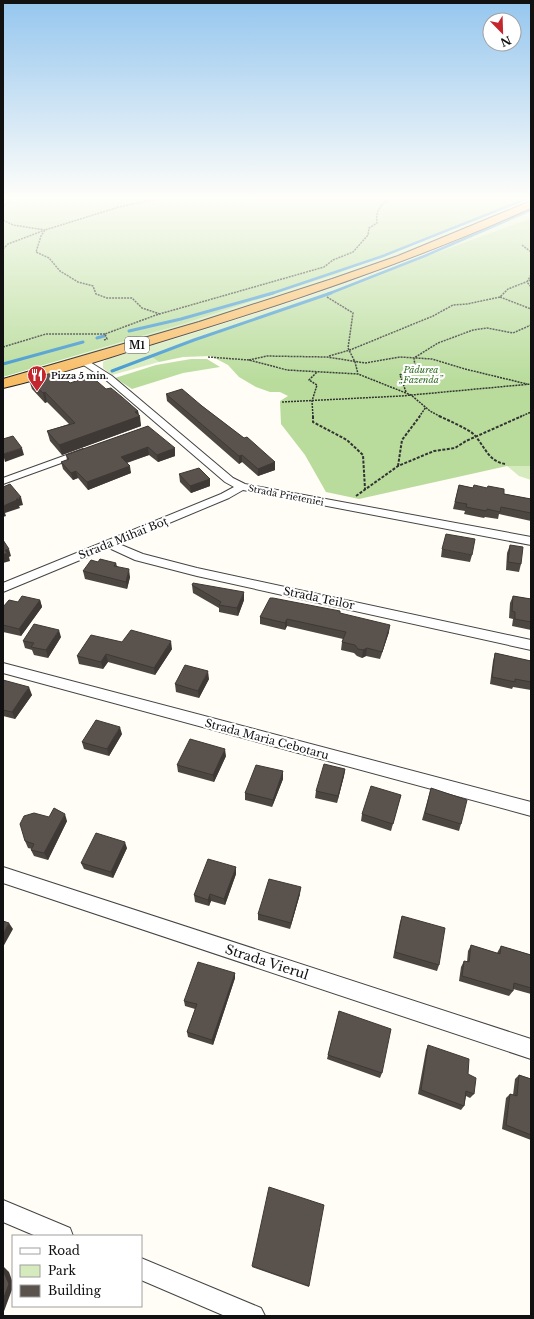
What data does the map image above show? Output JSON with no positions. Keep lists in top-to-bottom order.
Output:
{
  "streets": {
    "highway": ["M1"],
    "street": [
      "Strada Prieteniei",
      "Strada Mihai Boț",
      "Strada Teilor",
      "Strada Maria Cebotaru",
      "Strada Vierul"
    ]
  },
  "crossings": [
    ["M1", "Strada Prieteniei"],
    ["Strada Prieteniei", "Strada Mihai Boț"],
    ["Strada Mihai Boț", "Strada Teilor"]
  ],
  "parks": ["Pădurea „Fazenda”"],
  "places": {
    "restaurant": ["Pizza 5 min."]
  },
  "legend": ["Road", "Park", "Building"],
  "north": "bottom right"
}
